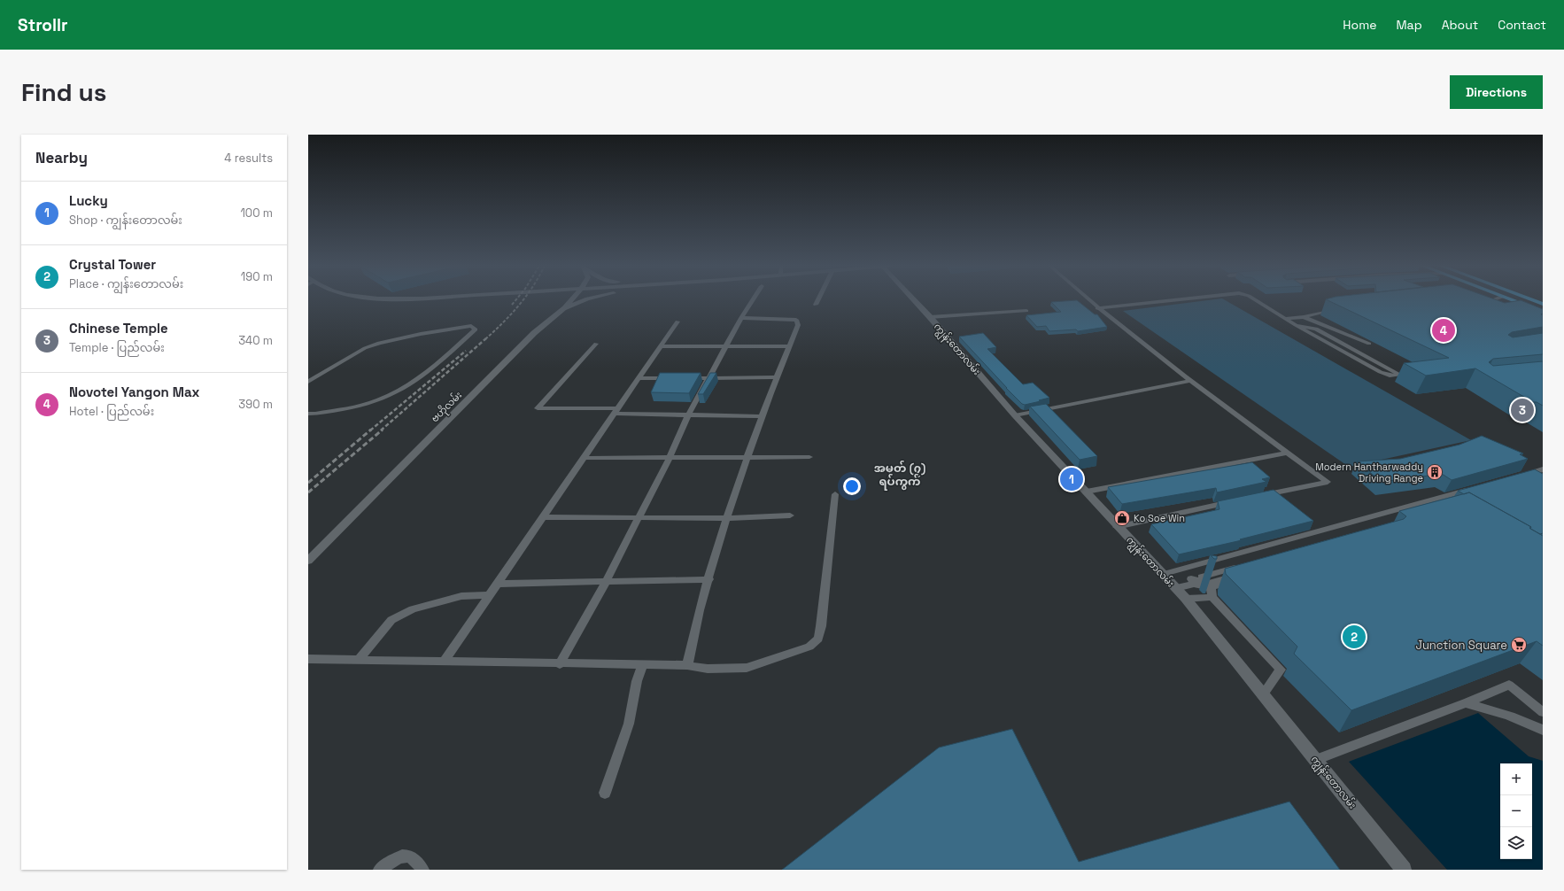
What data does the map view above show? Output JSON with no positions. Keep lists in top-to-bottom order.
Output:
{
  "streets": {
    "main road": ["ကျွန်းတောလမ်း", "ဗဟိုလမ်း"]
  },
  "districts": ["အမှတ် (၇) ရပ်ကွက်"],
  "places": {
    "building": ["Modern Hantharwaddy Driving Range"],
    "shop": ["Ko Soe Win"],
    "supermarket": ["Junction Square"]
  },
  "page": {
    "header": "Strollr",
    "nav": [
      "Home",
      "Map",
      "About",
      "Contact"
    ],
    "buttons": "Directions",
    "title": "Find us",
    "heading": ["Nearby", "4 results"],
    "list": [
      {
        "mark": "1",
        "name": "Lucky",
        "note": "Shop · ကျွန်းတောလမ်း",
        "value": "100 m"
      },
      {
        "mark": "2",
        "name": "Crystal Tower",
        "note": "Place · ကျွန်းတောလမ်း",
        "value": "190 m"
      },
      {
        "mark": "3",
        "name": "Chinese Temple",
        "note": "Temple · ပြည်လမ်း",
        "value": "340 m"
      },
      {
        "mark": "4",
        "name": "Novotel Yangon Max",
        "note": "Hotel · ပြည်လမ်း",
        "value": "390 m"
      }
    ],
    "pins": [
      "4",
      "3",
      "1",
      "2"
    ],
    "map_buttons": ["+", "−"]
  }
}
